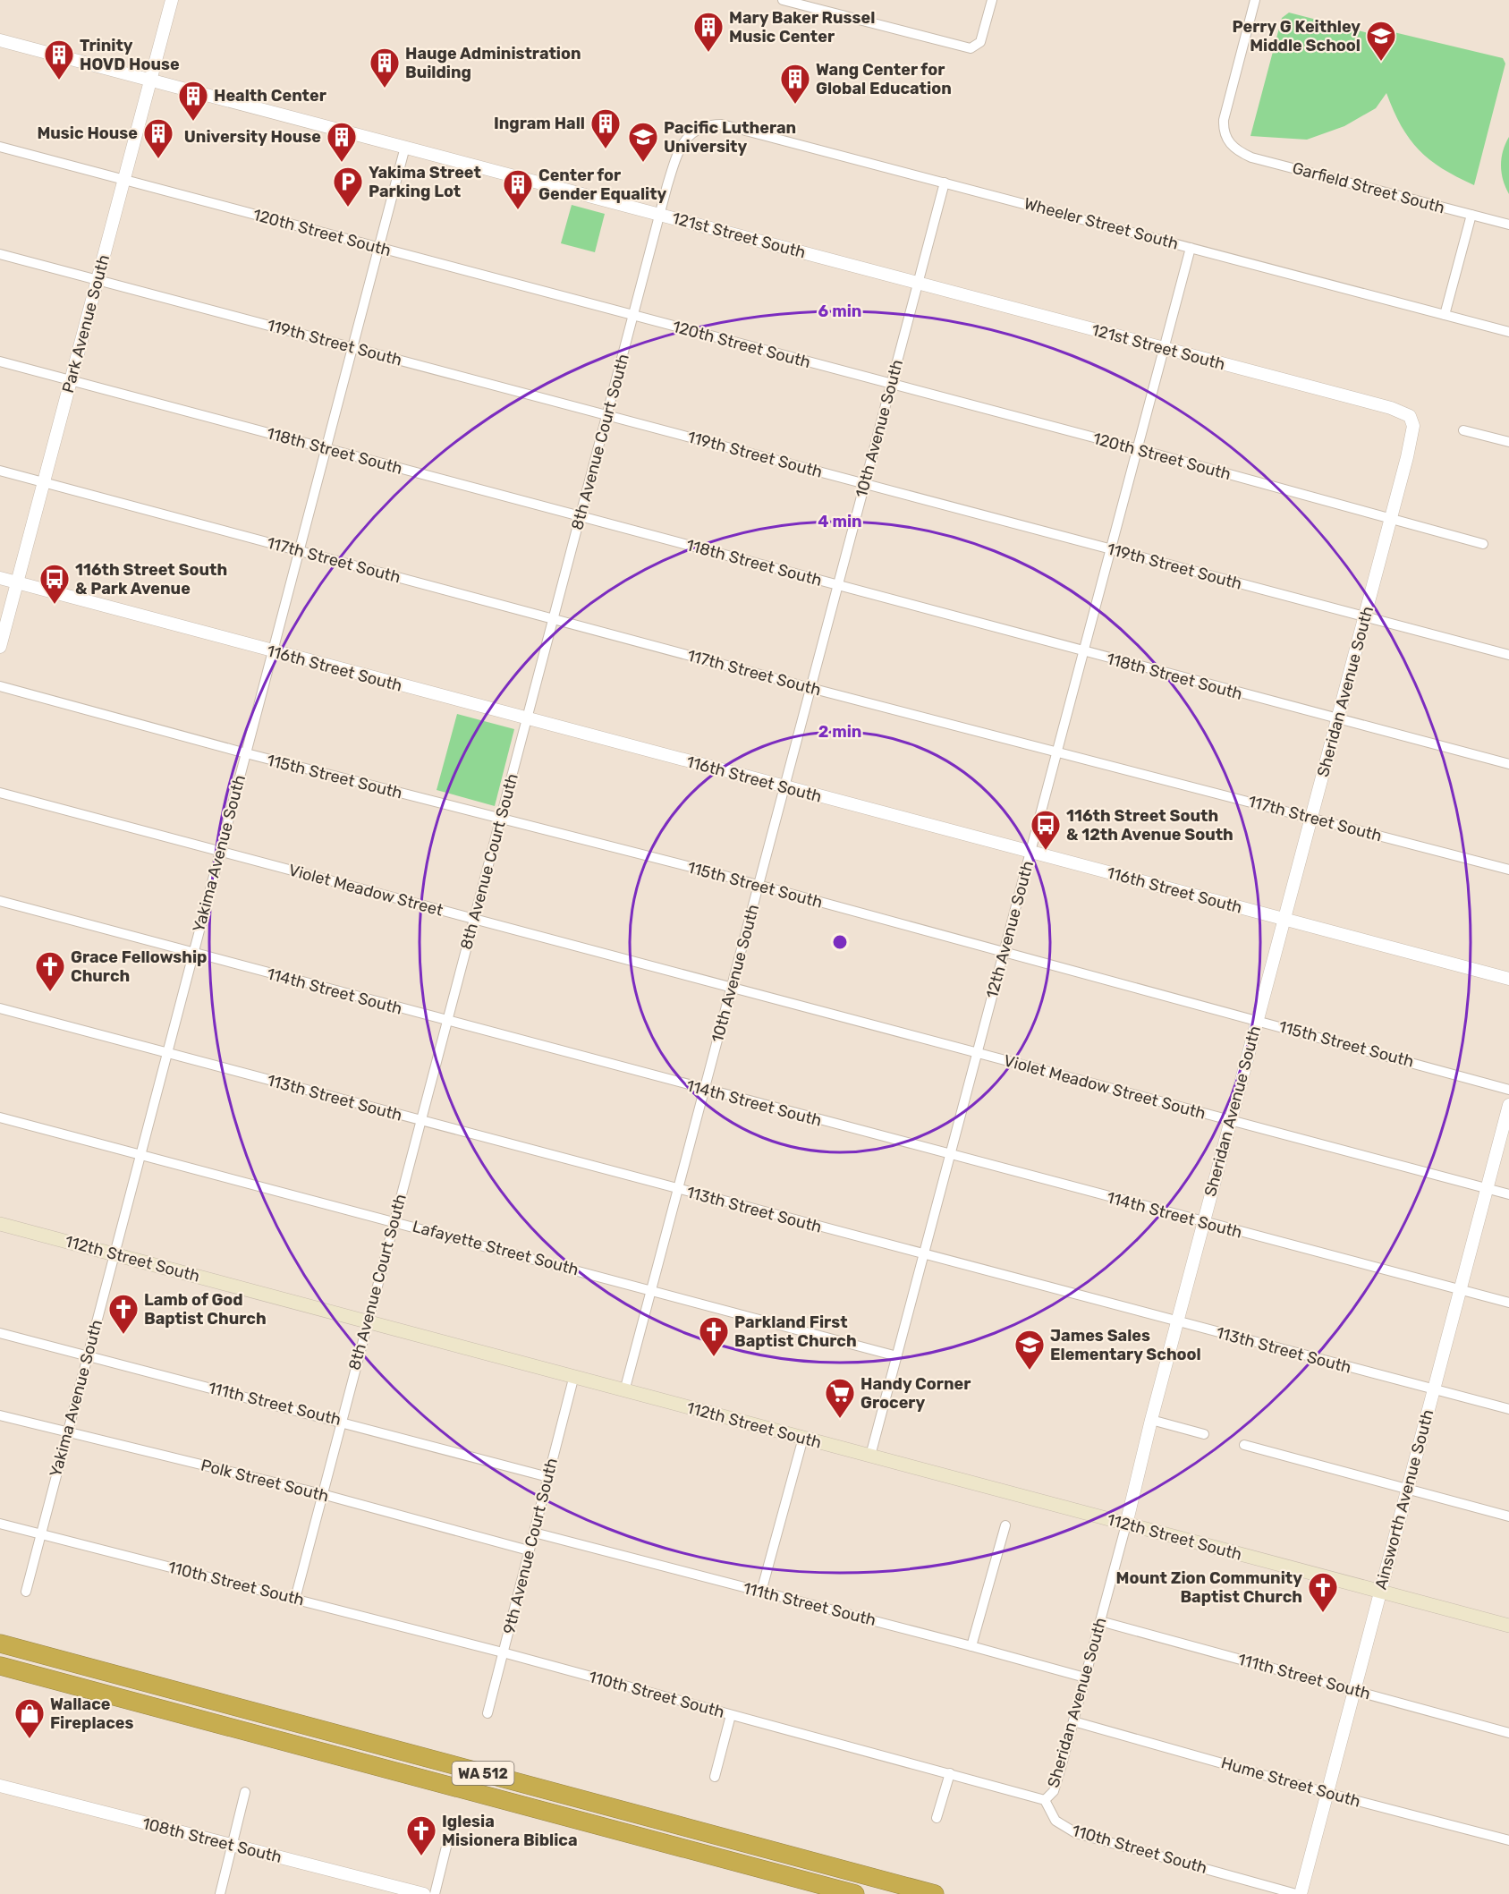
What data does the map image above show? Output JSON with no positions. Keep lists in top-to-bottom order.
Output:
{
  "streets": {
    "highway": ["WA 512"],
    "main road": ["112th Street South"],
    "street": [
      "Garfield Street South",
      "Wheeler Street South",
      "120th Street South",
      "121st Street South",
      "Park Avenue South",
      "119th Street South",
      "10th Avenue South",
      "8th Avenue Court South",
      "118th Street South",
      "117th Street South",
      "116th Street South",
      "Sheridan Avenue South",
      "115th Street South",
      "Yakima Avenue South",
      "Violet Meadow Street",
      "12th Avenue South",
      "114th Street South",
      "Violet Meadow Street South",
      "113th Street South",
      "Lafayette Street South",
      "111th Street South",
      "Polk Street South",
      "Ainsworth Avenue South",
      "9th Avenue Court South",
      "110th Street South",
      "Hume Street South",
      "108th Street South"
    ]
  },
  "crossings": [
    ["Wheeler Street South", "10th Avenue South"],
    ["Wheeler Street South", "8th Avenue Court South"],
    ["Wheeler Street South", "12th Avenue South"],
    ["120th Street South", "Park Avenue South"],
    ["120th Street South", "10th Avenue South"],
    ["120th Street South", "8th Avenue Court South"],
    ["120th Street South", "Sheridan Avenue South"],
    ["120th Street South", "Yakima Avenue South"],
    ["120th Street South", "12th Avenue South"],
    ["121st Street South", "Park Avenue South"],
    ["121st Street South", "10th Avenue South"],
    ["121st Street South", "8th Avenue Court South"],
    ["121st Street South", "Sheridan Avenue South"],
    ["121st Street South", "Yakima Avenue South"],
    ["121st Street South", "12th Avenue South"],
    ["Park Avenue South", "119th Street South"],
    ["Park Avenue South", "118th Street South"],
    ["Park Avenue South", "117th Street South"],
    ["Park Avenue South", "116th Street South"],
    ["119th Street South", "10th Avenue South"],
    ["119th Street South", "8th Avenue Court South"],
    ["119th Street South", "Sheridan Avenue South"],
    ["119th Street South", "Yakima Avenue South"],
    ["119th Street South", "12th Avenue South"],
    ["10th Avenue South", "118th Street South"],
    ["10th Avenue South", "117th Street South"],
    ["10th Avenue South", "116th Street South"],
    ["10th Avenue South", "115th Street South"],
    ["10th Avenue South", "Violet Meadow Street"],
    ["10th Avenue South", "114th Street South"],
    ["10th Avenue South", "Violet Meadow Street South"],
    ["10th Avenue South", "113th Street South"],
    ["10th Avenue South", "Lafayette Street South"],
    ["10th Avenue South", "112th Street South"],
    ["8th Avenue Court South", "118th Street South"],
    ["8th Avenue Court South", "117th Street South"],
    ["8th Avenue Court South", "116th Street South"],
    ["8th Avenue Court South", "115th Street South"],
    ["8th Avenue Court South", "Violet Meadow Street"],
    ["8th Avenue Court South", "114th Street South"],
    ["8th Avenue Court South", "113th Street South"],
    ["8th Avenue Court South", "Lafayette Street South"],
    ["8th Avenue Court South", "112th Street South"],
    ["8th Avenue Court South", "111th Street South"],
    ["8th Avenue Court South", "Polk Street South"],
    ["8th Avenue Court South", "110th Street South"],
    ["118th Street South", "Sheridan Avenue South"],
    ["118th Street South", "Yakima Avenue South"],
    ["118th Street South", "12th Avenue South"],
    ["117th Street South", "Sheridan Avenue South"],
    ["117th Street South", "Yakima Avenue South"],
    ["117th Street South", "12th Avenue South"],
    ["116th Street South", "Sheridan Avenue South"],
    ["116th Street South", "Yakima Avenue South"],
    ["116th Street South", "12th Avenue South"],
    ["Sheridan Avenue South", "115th Street South"],
    ["Sheridan Avenue South", "114th Street South"],
    ["Sheridan Avenue South", "Violet Meadow Street South"],
    ["Sheridan Avenue South", "113th Street South"],
    ["Sheridan Avenue South", "112th Street South"],
    ["Sheridan Avenue South", "111th Street South"],
    ["Sheridan Avenue South", "110th Street South"],
    ["Sheridan Avenue South", "Hume Street South"],
    ["115th Street South", "Yakima Avenue South"],
    ["115th Street South", "12th Avenue South"],
    ["Yakima Avenue South", "Violet Meadow Street"],
    ["Yakima Avenue South", "114th Street South"],
    ["Yakima Avenue South", "113th Street South"],
    ["Yakima Avenue South", "Lafayette Street South"],
    ["Yakima Avenue South", "112th Street South"],
    ["Yakima Avenue South", "111th Street South"],
    ["Yakima Avenue South", "Polk Street South"],
    ["Yakima Avenue South", "110th Street South"],
    ["Violet Meadow Street", "Violet Meadow Street South"],
    ["12th Avenue South", "114th Street South"],
    ["12th Avenue South", "Violet Meadow Street South"],
    ["12th Avenue South", "113th Street South"],
    ["12th Avenue South", "Lafayette Street South"],
    ["12th Avenue South", "112th Street South"],
    ["114th Street South", "Ainsworth Avenue South"],
    ["Violet Meadow Street South", "Ainsworth Avenue South"],
    ["113th Street South", "Ainsworth Avenue South"],
    ["112th Street South", "Ainsworth Avenue South"],
    ["112th Street South", "9th Avenue Court South"],
    ["111th Street South", "Ainsworth Avenue South"],
    ["111th Street South", "9th Avenue Court South"],
    ["Polk Street South", "9th Avenue Court South"],
    ["Ainsworth Avenue South", "Hume Street South"],
    ["9th Avenue Court South", "110th Street South"]
  ],
  "places": {
    "building": [
      "Mary Baker Russel Music Center",
      "Trinity HOVD House",
      "Hauge Administration Building",
      "Wang Center for Global Education",
      "Health Center",
      "Ingram Hall",
      "Music House",
      "University House",
      "Center for Gender Equality"
    ],
    "school or university": ["Perry G Keithley Middle School", "Pacific Lutheran University", "James Sales Elementary School"],
    "parking": ["Yakima Street Parking Lot"],
    "bus stop": ["116th Street South & Park Avenue", "116th Street South & 12th Avenue South"],
    "church": [
      "Grace Fellowship Church",
      "Lamb of God Baptist Church",
      "Parkland First Baptist Church",
      "Mount Zion Community Baptist Church",
      "Iglesia Misionera Biblica"
    ],
    "supermarket": ["Handy Corner Grocery"],
    "shop": ["Wallace Fireplaces"]
  },
  "rings": ["6 min", "4 min", "2 min"]
}
